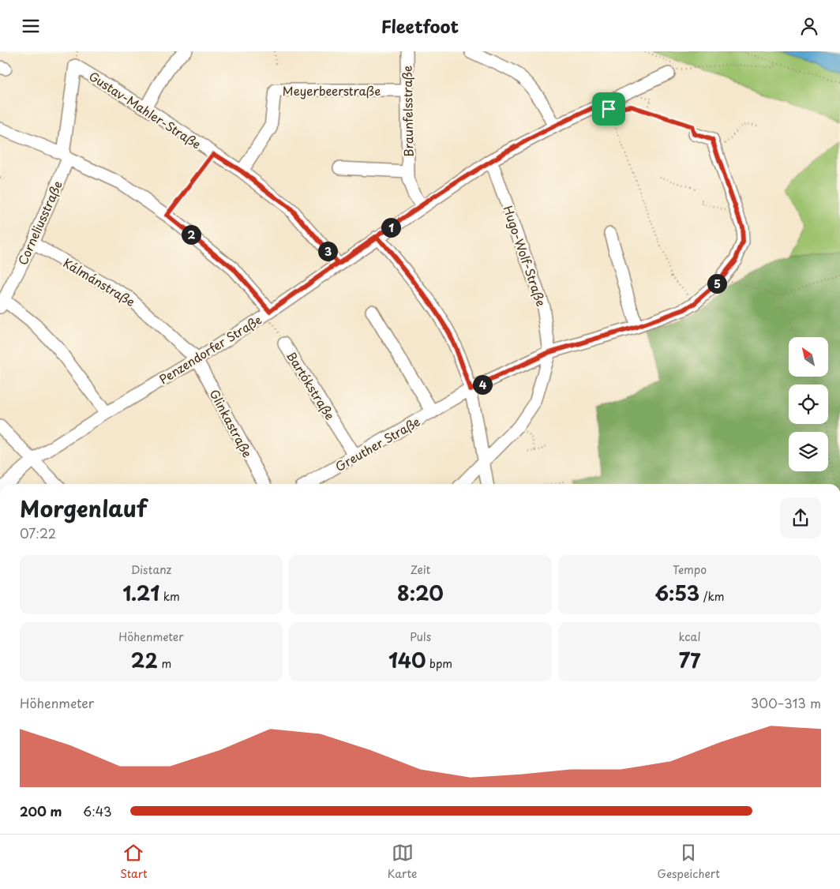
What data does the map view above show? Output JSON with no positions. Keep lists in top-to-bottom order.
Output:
{
  "streets": {
    "street": [
      "Meyerbeerstraße",
      "Gustav-Mahler-Straße",
      "Braunfelsstraße",
      "Corneliusstraße",
      "Hugo-Wolf-Straße",
      "Kálmánstraße",
      "Penzendorfer Straße",
      "Bartókstraße",
      "Glinkastraße",
      "Greuther Straße"
    ]
  },
  "crossings": [
    ["Meyerbeerstraße", "Gustav-Mahler-Straße"],
    ["Meyerbeerstraße", "Braunfelsstraße"],
    ["Gustav-Mahler-Straße", "Corneliusstraße"],
    ["Gustav-Mahler-Straße", "Penzendorfer Straße"],
    ["Braunfelsstraße", "Penzendorfer Straße"],
    ["Corneliusstraße", "Kálmánstraße"],
    ["Hugo-Wolf-Straße", "Penzendorfer Straße"],
    ["Hugo-Wolf-Straße", "Greuther Straße"],
    ["Kálmánstraße", "Penzendorfer Straße"],
    ["Kálmánstraße", "Glinkastraße"],
    ["Penzendorfer Straße", "Bartókstraße"],
    ["Penzendorfer Straße", "Glinkastraße"],
    ["Bartókstraße", "Greuther Straße"]
  ],
  "north": "top left",
  "page": {
    "header": "Fleetfoot",
    "pins": [
      "1",
      "2",
      "3",
      "5",
      "4"
    ],
    "heading": ["Morgenlauf", "07:22"],
    "stats": [
      ["Distanz", "1.21 km"],
      ["Zeit", "8:20"],
      ["Tempo", "6:53 /km"],
      ["Höhenmeter", "22 m"],
      ["Puls", "140 bpm"],
      ["kcal", "77"]
    ],
    "chart": ["Höhenmeter", "300–313 m"],
    "list": [
      {
        "name": "200 m",
        "note": "6:43"
      }
    ],
    "tabs": ["Start", "Karte", "Gespeichert"]
  }
}
